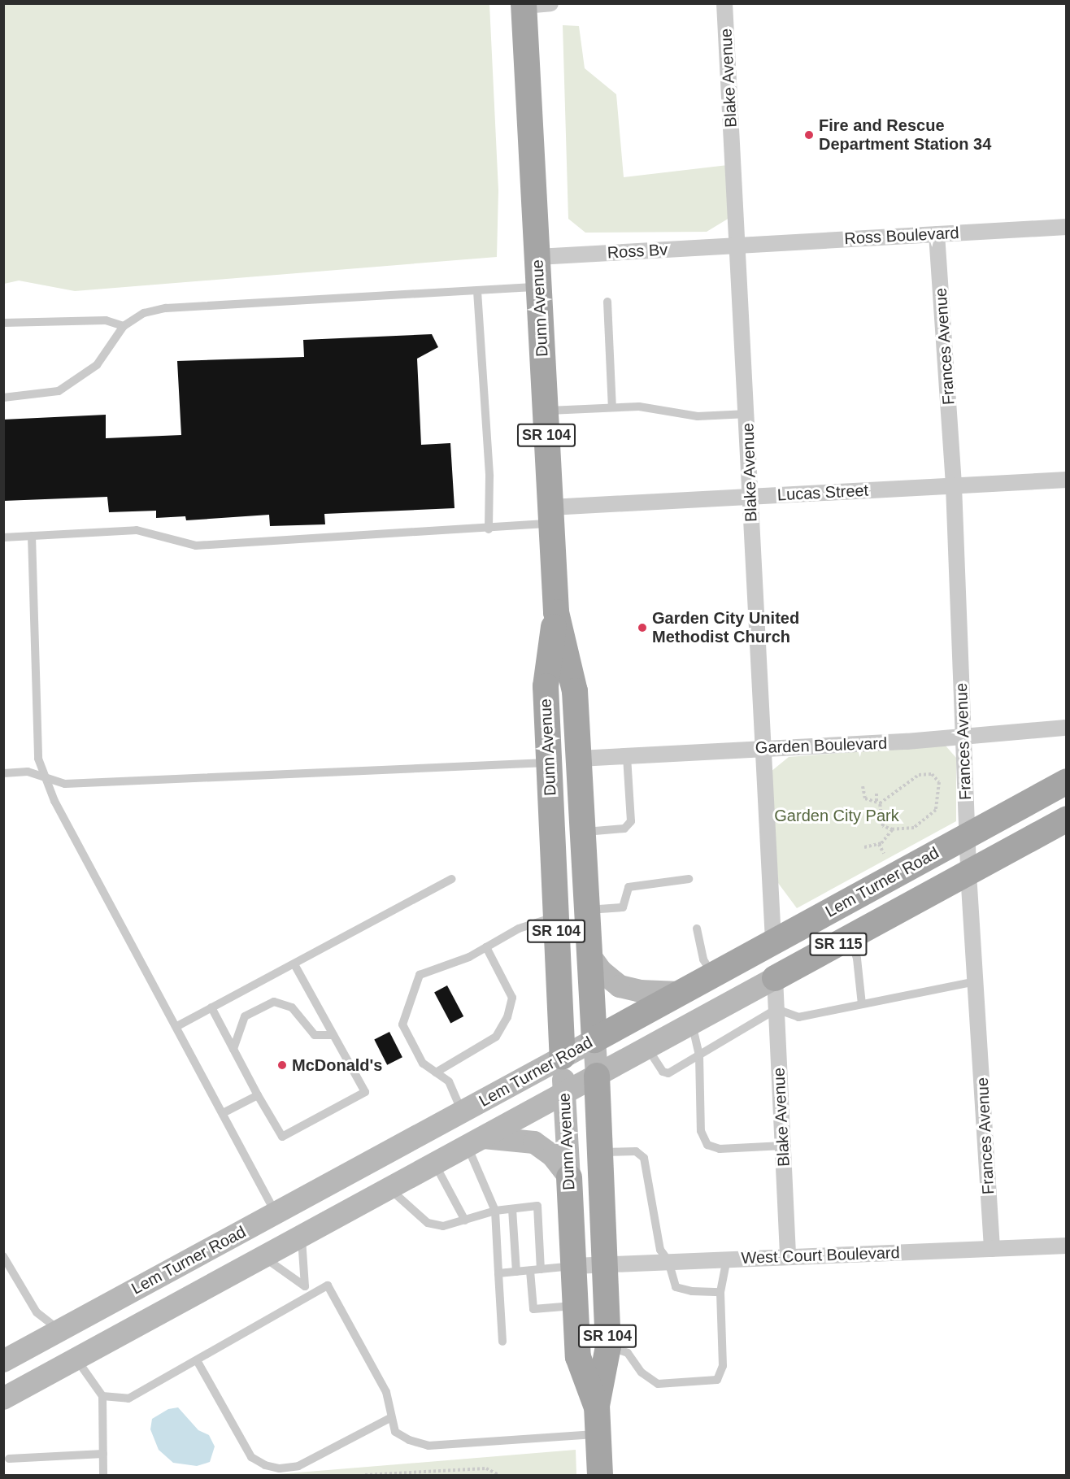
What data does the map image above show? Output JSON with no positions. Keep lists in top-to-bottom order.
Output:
{
  "streets": {
    "main road": [
      "Dunn Avenue",
      "SR 104",
      "Lem Turner Road",
      "SR 115"
    ],
    "street": [
      "Blake Avenue",
      "Ross Boulevard",
      "Ross Bv",
      "Frances Avenue",
      "Lucas Street",
      "Garden Boulevard",
      "West Court Boulevard"
    ]
  },
  "crossings": [
    ["Blake Avenue", "Ross Boulevard"],
    ["Blake Avenue", "Ross Bv"],
    ["Blake Avenue", "Lucas Street"],
    ["Blake Avenue", "Garden Boulevard"],
    ["Blake Avenue", "Lem Turner Road"],
    ["Blake Avenue", "West Court Boulevard"],
    ["Ross Boulevard", "Ross Bv"],
    ["Ross Boulevard", "Frances Avenue"],
    ["Ross Bv", "Dunn Avenue"],
    ["Dunn Avenue", "Lucas Street"],
    ["Dunn Avenue", "Garden Boulevard"],
    ["Dunn Avenue", "Lem Turner Road"],
    ["Dunn Avenue", "West Court Boulevard"],
    ["Frances Avenue", "Lucas Street"],
    ["Frances Avenue", "Garden Boulevard"],
    ["Frances Avenue", "Lem Turner Road"],
    ["Frances Avenue", "West Court Boulevard"]
  ],
  "parks": ["Garden City Park"],
  "places": ["Fire and Rescue Department Station 34", "Garden City United Methodist Church", "McDonald's"]
}
